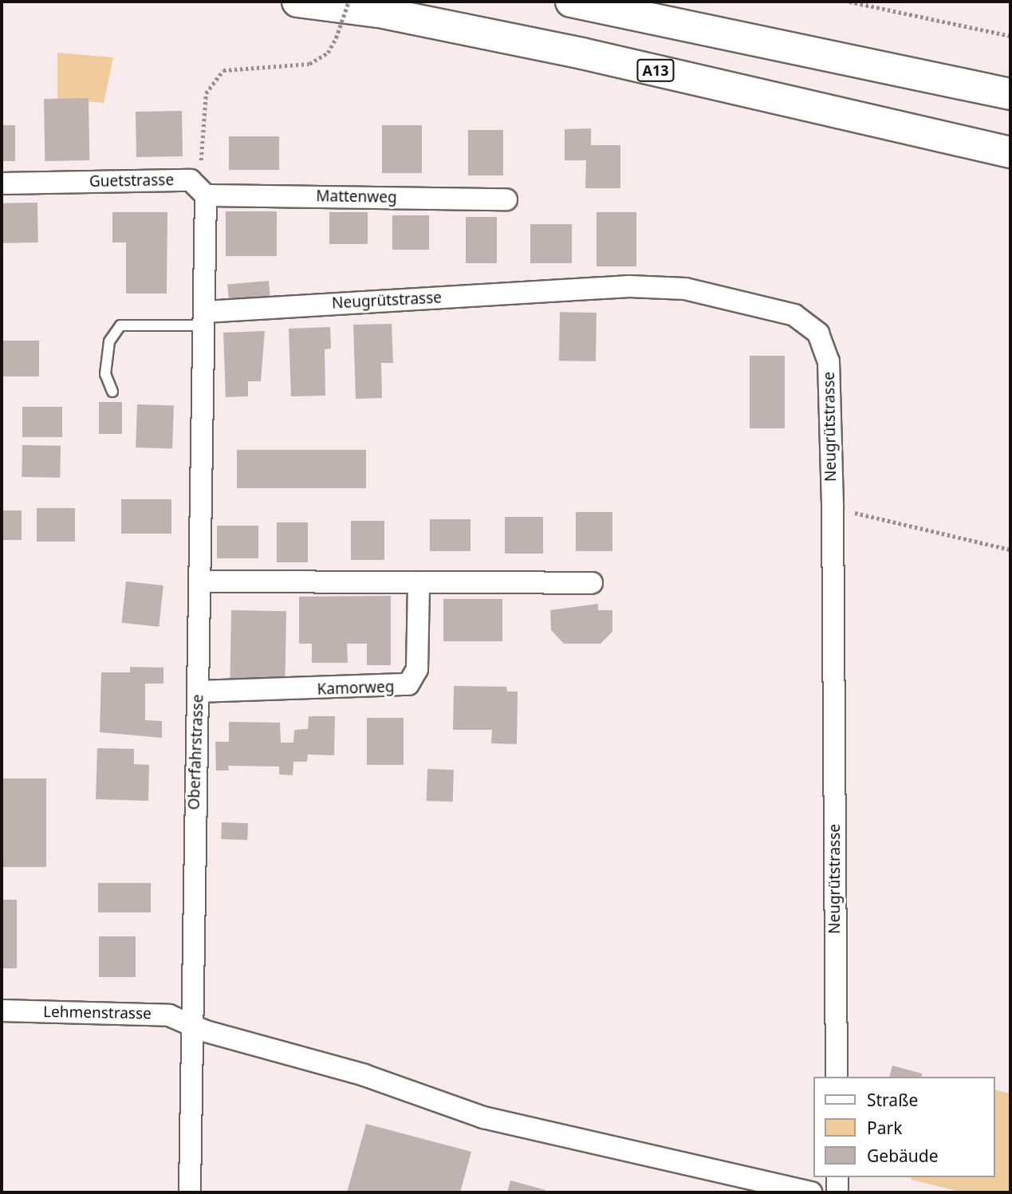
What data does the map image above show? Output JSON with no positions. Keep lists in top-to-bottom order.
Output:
{
  "streets": {
    "highway": ["A13"],
    "street": [
      "Guetstrasse",
      "Mattenweg",
      "Neugrütstrasse",
      "Kamorweg",
      "Oberfahrstrasse",
      "Lehmenstrasse"
    ]
  },
  "crossings": [
    ["Guetstrasse", "Mattenweg"],
    ["Neugrütstrasse", "Oberfahrstrasse"],
    ["Kamorweg", "Oberfahrstrasse"],
    ["Oberfahrstrasse", "Lehmenstrasse"]
  ],
  "legend": ["Straße", "Park", "Gebäude"]
}
